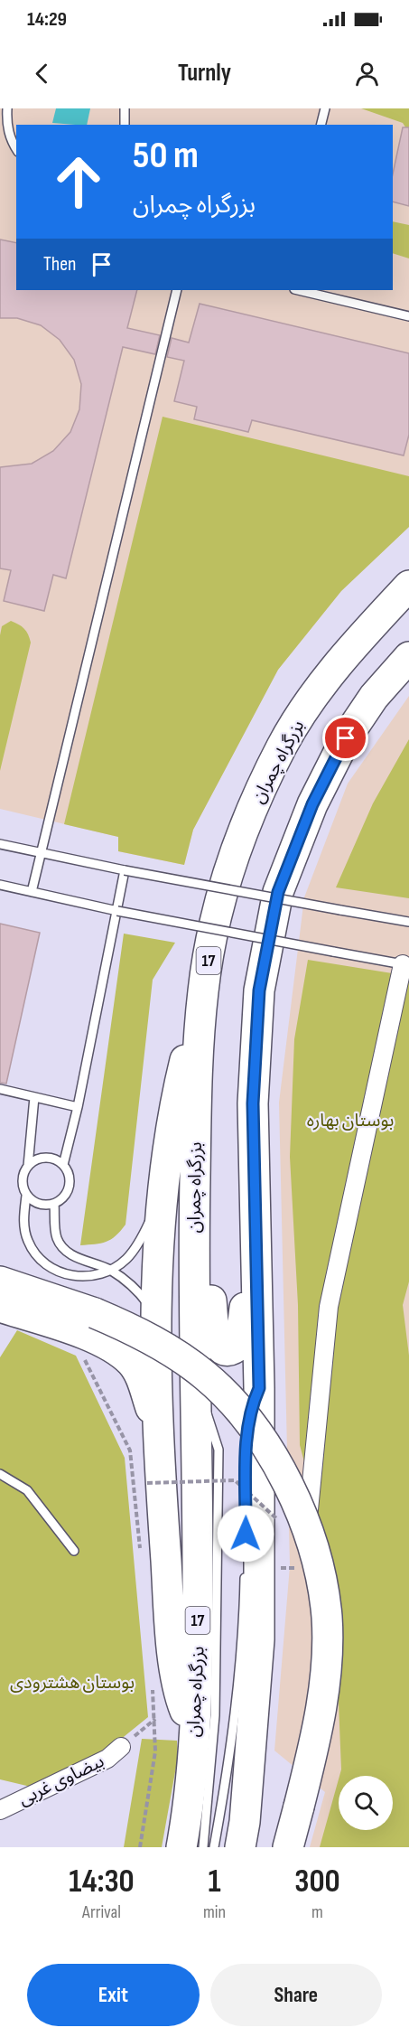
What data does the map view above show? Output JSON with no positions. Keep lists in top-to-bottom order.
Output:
{
  "streets": {
    "highway": ["بزرگراه چمران", "17"],
    "street": ["بیضاوی غربی"]
  },
  "parks": ["بوستان بهاره", "بوستان هشترودی"],
  "page": {
    "status": "14:29",
    "header": "Turnly",
    "turn": ["50 m", "بزرگراه چمران"],
    "then": "Then",
    "eta": [
      "14:30",
      "Arrival",
      "1",
      "min",
      "300",
      "m"
    ],
    "buttons": ["Exit", "Share"]
  }
}
